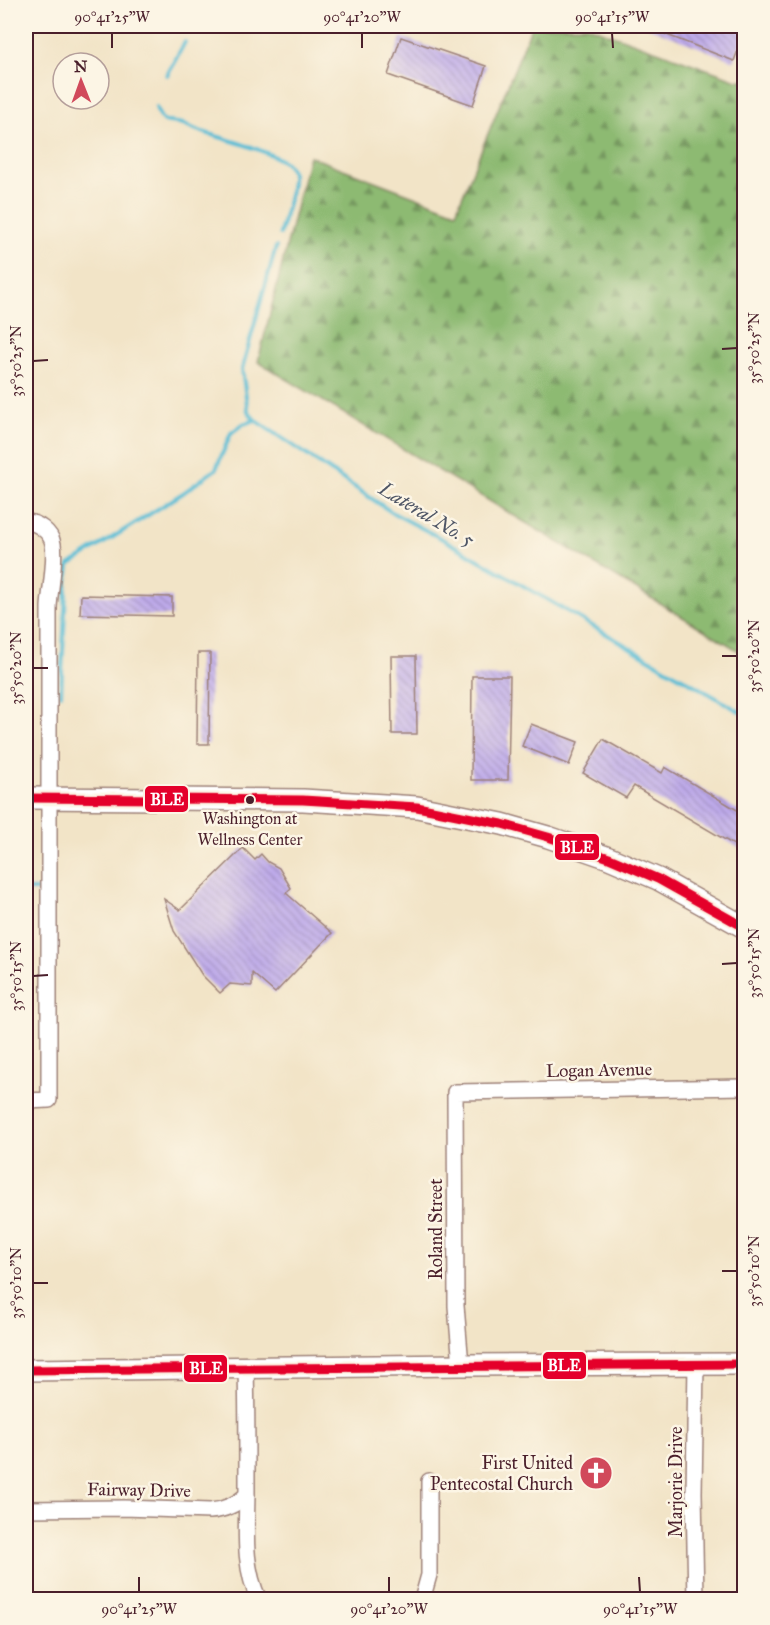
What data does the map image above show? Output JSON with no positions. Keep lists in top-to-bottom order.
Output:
{
  "streets": {
    "street": [
      "Logan Avenue",
      "Roland Street",
      "Marjorie Drive",
      "Fairway Drive"
    ]
  },
  "crossings": [
    ["Logan Avenue", "Roland Street"]
  ],
  "water": ["Lateral No. 5"],
  "places": {
    "other": ["Washington at Wellness Center"],
    "church": ["First United Pentecostal Church"]
  },
  "lines": ["transit line BLE"],
  "north": "top",
  "coordinates": [
    "90°41'25\"W",
    "90°41'20\"W",
    "90°41'15\"W",
    "35°50'25\"N",
    "35°50'20\"N",
    "35°50'15\"N",
    "35°50'10\"N"
  ]
}
